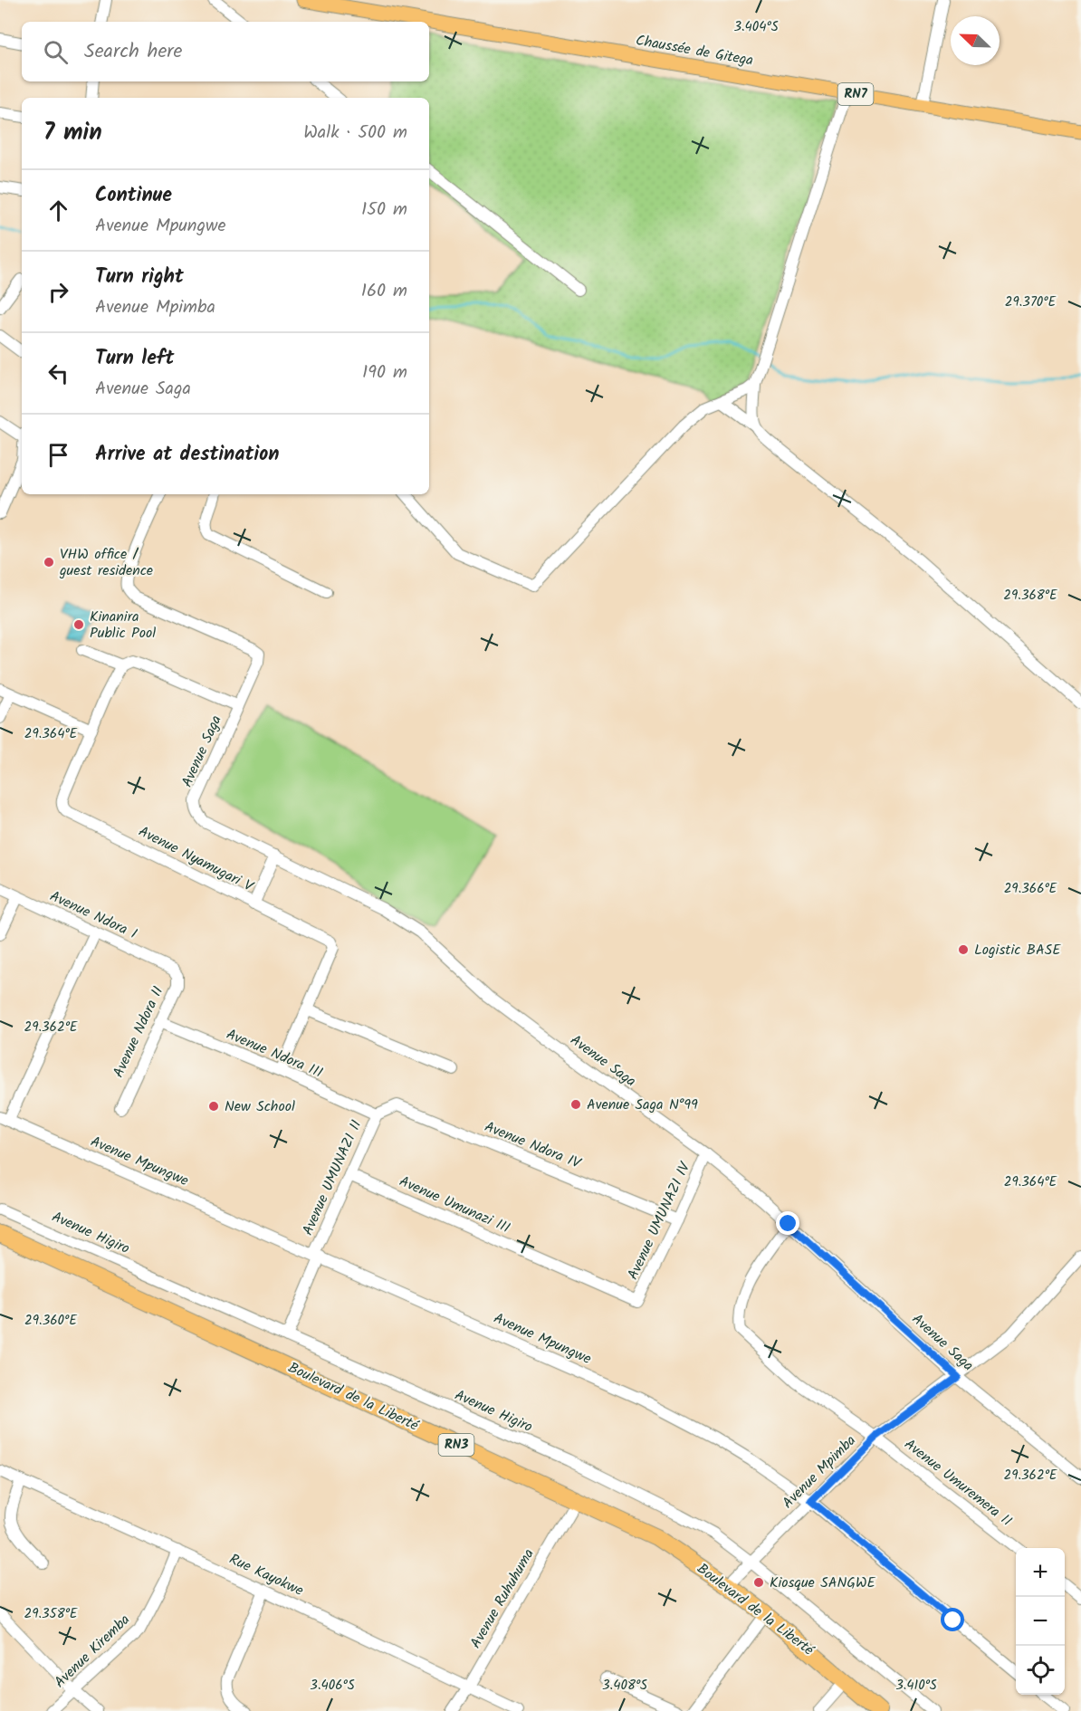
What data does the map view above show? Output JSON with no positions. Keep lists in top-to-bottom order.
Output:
{
  "streets": {
    "highway": ["Boulevard de la Liberté", "RN3"],
    "main road": ["Chaussée de Gitega", "RN7"],
    "street": [
      "Avenue Saga",
      "Avenue Nyamugari V",
      "Avenue Ndora I",
      "Avenue Ndora II",
      "Avenue Ndora III",
      "Avenue Ndora IV",
      "Avenue Mpungwe",
      "Avenue UMUNAZI II",
      "Avenue Umunazi III",
      "Avenue UMUNAZI IV",
      "Avenue Higiro",
      "Avenue Mpimba",
      "Avenue Umuremera II",
      "Rue Kayokwe",
      "Avenue Ruhuhuma",
      "Avenue Kiremba"
    ]
  },
  "crossings": [
    ["Avenue Saga", "Avenue UMUNAZI IV"],
    ["Avenue Saga", "Avenue Mpimba"],
    ["Avenue Saga", "Avenue Umuremera II"],
    ["Avenue Nyamugari V", "Avenue Ndora III"],
    ["Avenue Ndora I", "Avenue Ndora II"],
    ["Avenue Ndora II", "Avenue Ndora III"],
    ["Avenue Ndora III", "Avenue Ndora IV"],
    ["Avenue Ndora III", "Avenue UMUNAZI II"],
    ["Avenue Ndora IV", "Avenue UMUNAZI II"],
    ["Avenue Ndora IV", "Avenue UMUNAZI IV"],
    ["Avenue Mpungwe", "Avenue UMUNAZI II"],
    ["Avenue Mpungwe", "Avenue Mpimba"],
    ["Avenue UMUNAZI II", "Avenue Umunazi III"],
    ["Avenue UMUNAZI II", "Avenue Higiro"],
    ["Avenue Umunazi III", "Avenue UMUNAZI IV"],
    ["Avenue Higiro", "Avenue Mpimba"],
    ["Boulevard de la Liberté", "Avenue Mpimba"],
    ["Boulevard de la Liberté", "Avenue Ruhuhuma"],
    ["Avenue Mpimba", "Avenue Umuremera II"],
    ["Rue Kayokwe", "Avenue Ruhuhuma"],
    ["Rue Kayokwe", "Avenue Kiremba"]
  ],
  "places": [
    "VHW office / guest residence",
    "Kinanira Public Pool",
    "Logistic BASE",
    "Avenue Saga N°99",
    "New School",
    "Kiosque SANGWE"
  ],
  "north": "top left",
  "page": {
    "search": "Search here",
    "heading": ["7 min", "Walk · 500 m"],
    "list": [
      ["Continue", "Avenue Mpungwe", "150 m"],
      ["Turn right", "Avenue Mpimba", "160 m"],
      ["Turn left", "Avenue Saga", "190 m"],
      "Arrive at destination"
    ],
    "map_buttons": ["+", "−"]
  },
  "coordinates": [
    "3.404°S",
    "29.370°E",
    "29.368°E",
    "29.364°E",
    "29.366°E",
    "29.362°E",
    "29.360°E",
    "29.358°E",
    "3.406°S",
    "3.408°S",
    "3.410°S"
  ]
}
